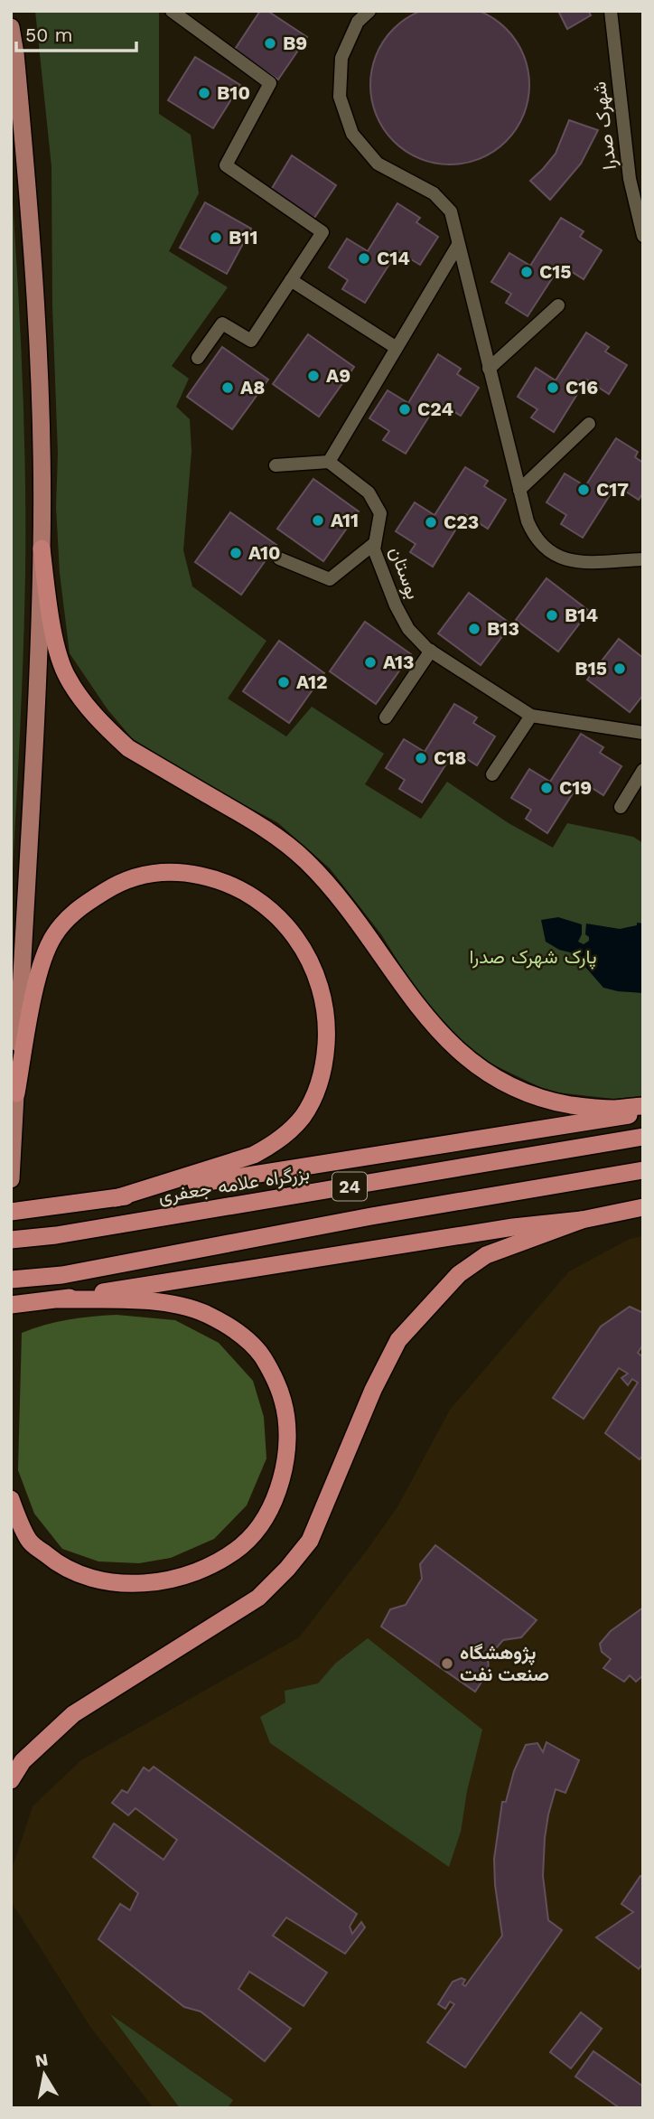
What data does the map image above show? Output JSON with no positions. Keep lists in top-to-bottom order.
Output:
{
  "streets": {
    "highway": ["بزرگراه علامه جعفری", "24"],
    "street": ["شهرک صدرا", "بوستان"]
  },
  "parks": ["پارک شهرک صدرا"],
  "places": [
    "B9",
    "B10",
    "B11",
    "C14",
    "C15",
    "A9",
    "A8",
    "C16",
    "C24",
    "C17",
    "A11",
    "C23",
    "A10",
    "B14",
    "B13",
    "A13",
    "B15",
    "A12",
    "C18",
    "C19",
    "پژوهشگاه صنعت نفت"
  ],
  "scale_bar": "50 m",
  "north": "top"
}
